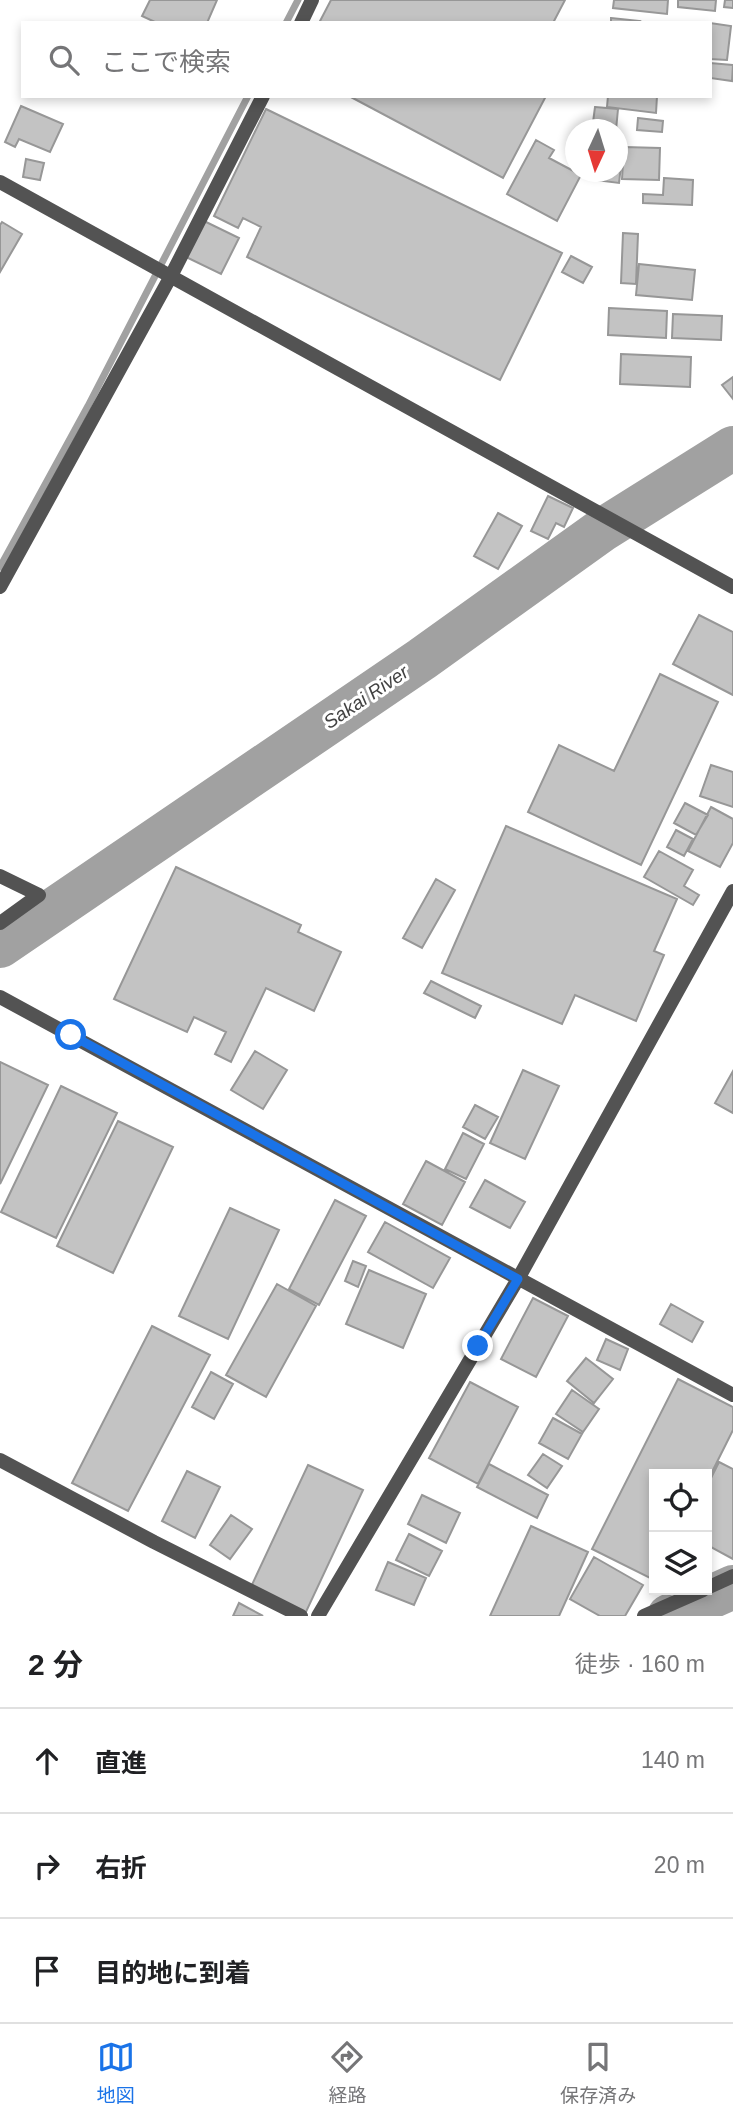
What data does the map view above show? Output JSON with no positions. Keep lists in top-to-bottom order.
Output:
{
  "water": ["Sakai River"],
  "north": "bottom",
  "page": {
    "search": "ここで検索",
    "heading": ["2 分", "徒歩 · 160 m"],
    "list": [
      ["直進", "140 m"],
      ["右折", "20 m"],
      "目的地に到着"
    ],
    "nav": ["地図", "経路", "保存済み"]
  }
}
